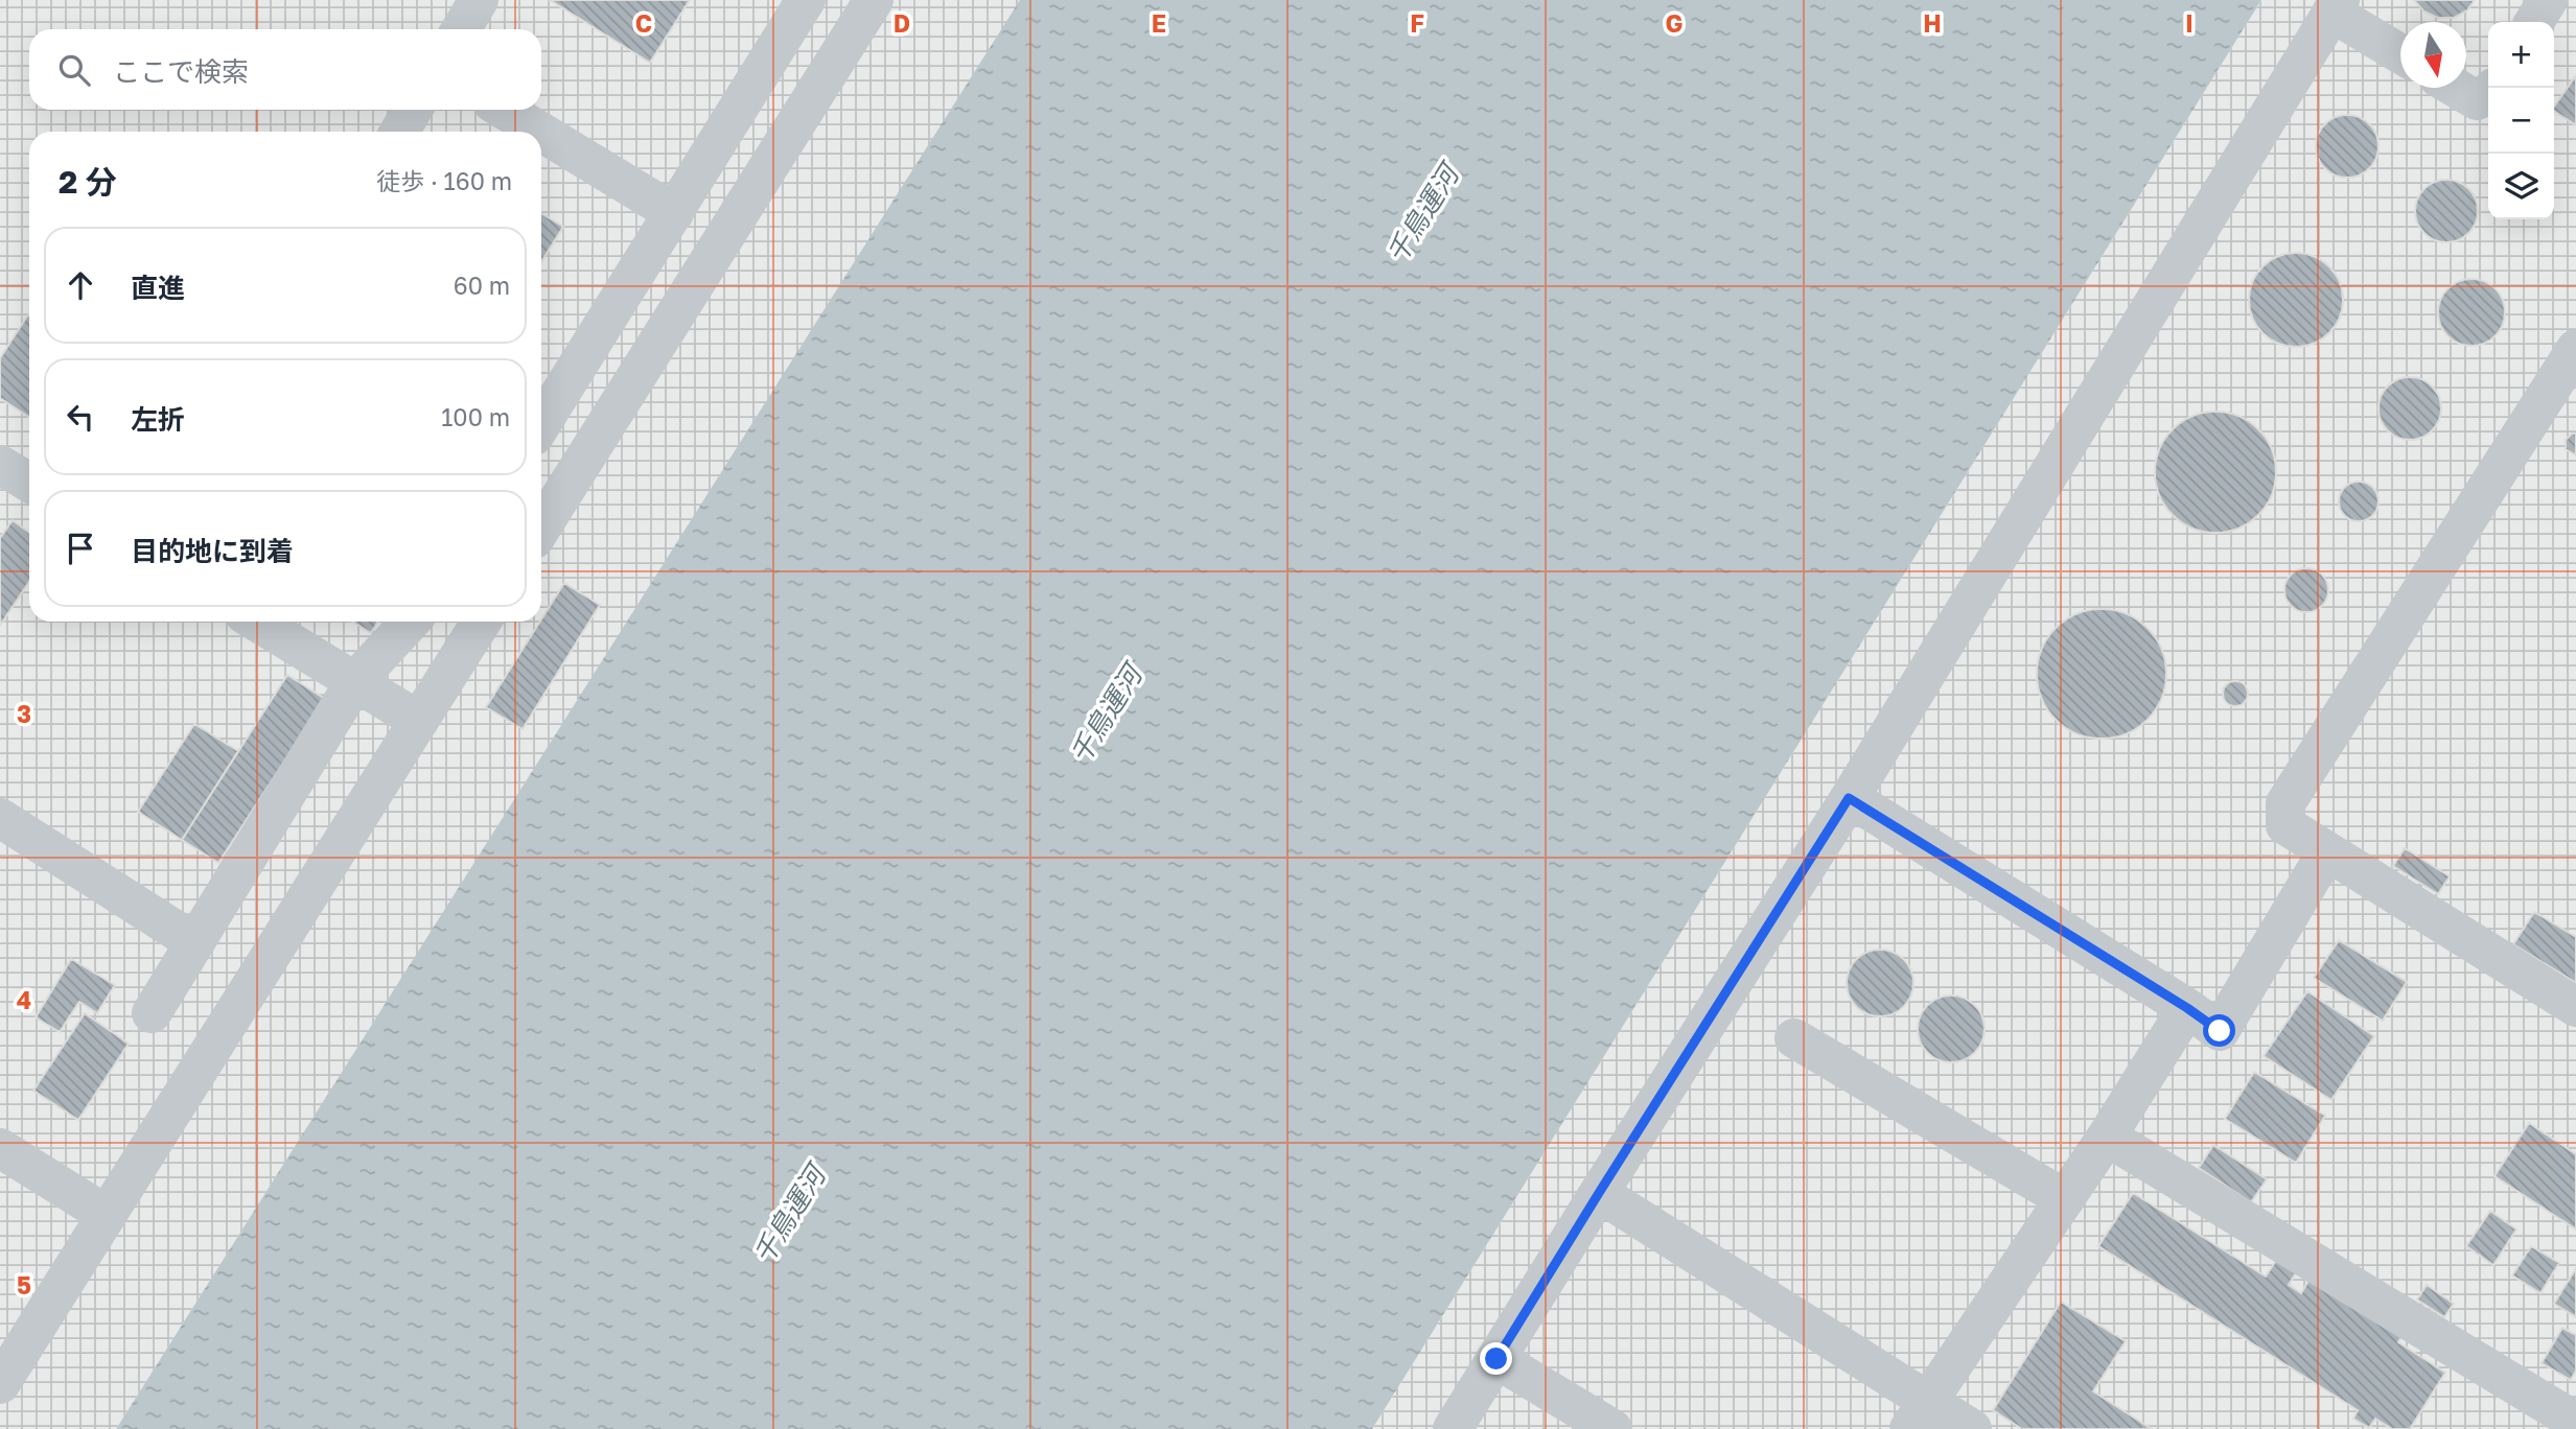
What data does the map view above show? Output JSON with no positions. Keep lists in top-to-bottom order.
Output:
{
  "water": ["千鳥運河"],
  "north": "bottom",
  "page": {
    "map_buttons": ["+", "−"],
    "search": "ここで検索",
    "heading": ["2 分", "徒歩 · 160 m"],
    "list": [
      ["直進", "60 m"],
      ["左折", "100 m"],
      "目的地に到着"
    ]
  },
  "grid": {
    "columns": [
      "C",
      "D",
      "E",
      "F",
      "G",
      "H",
      "I"
    ],
    "rows": ["3", "4", "5"]
  }
}
